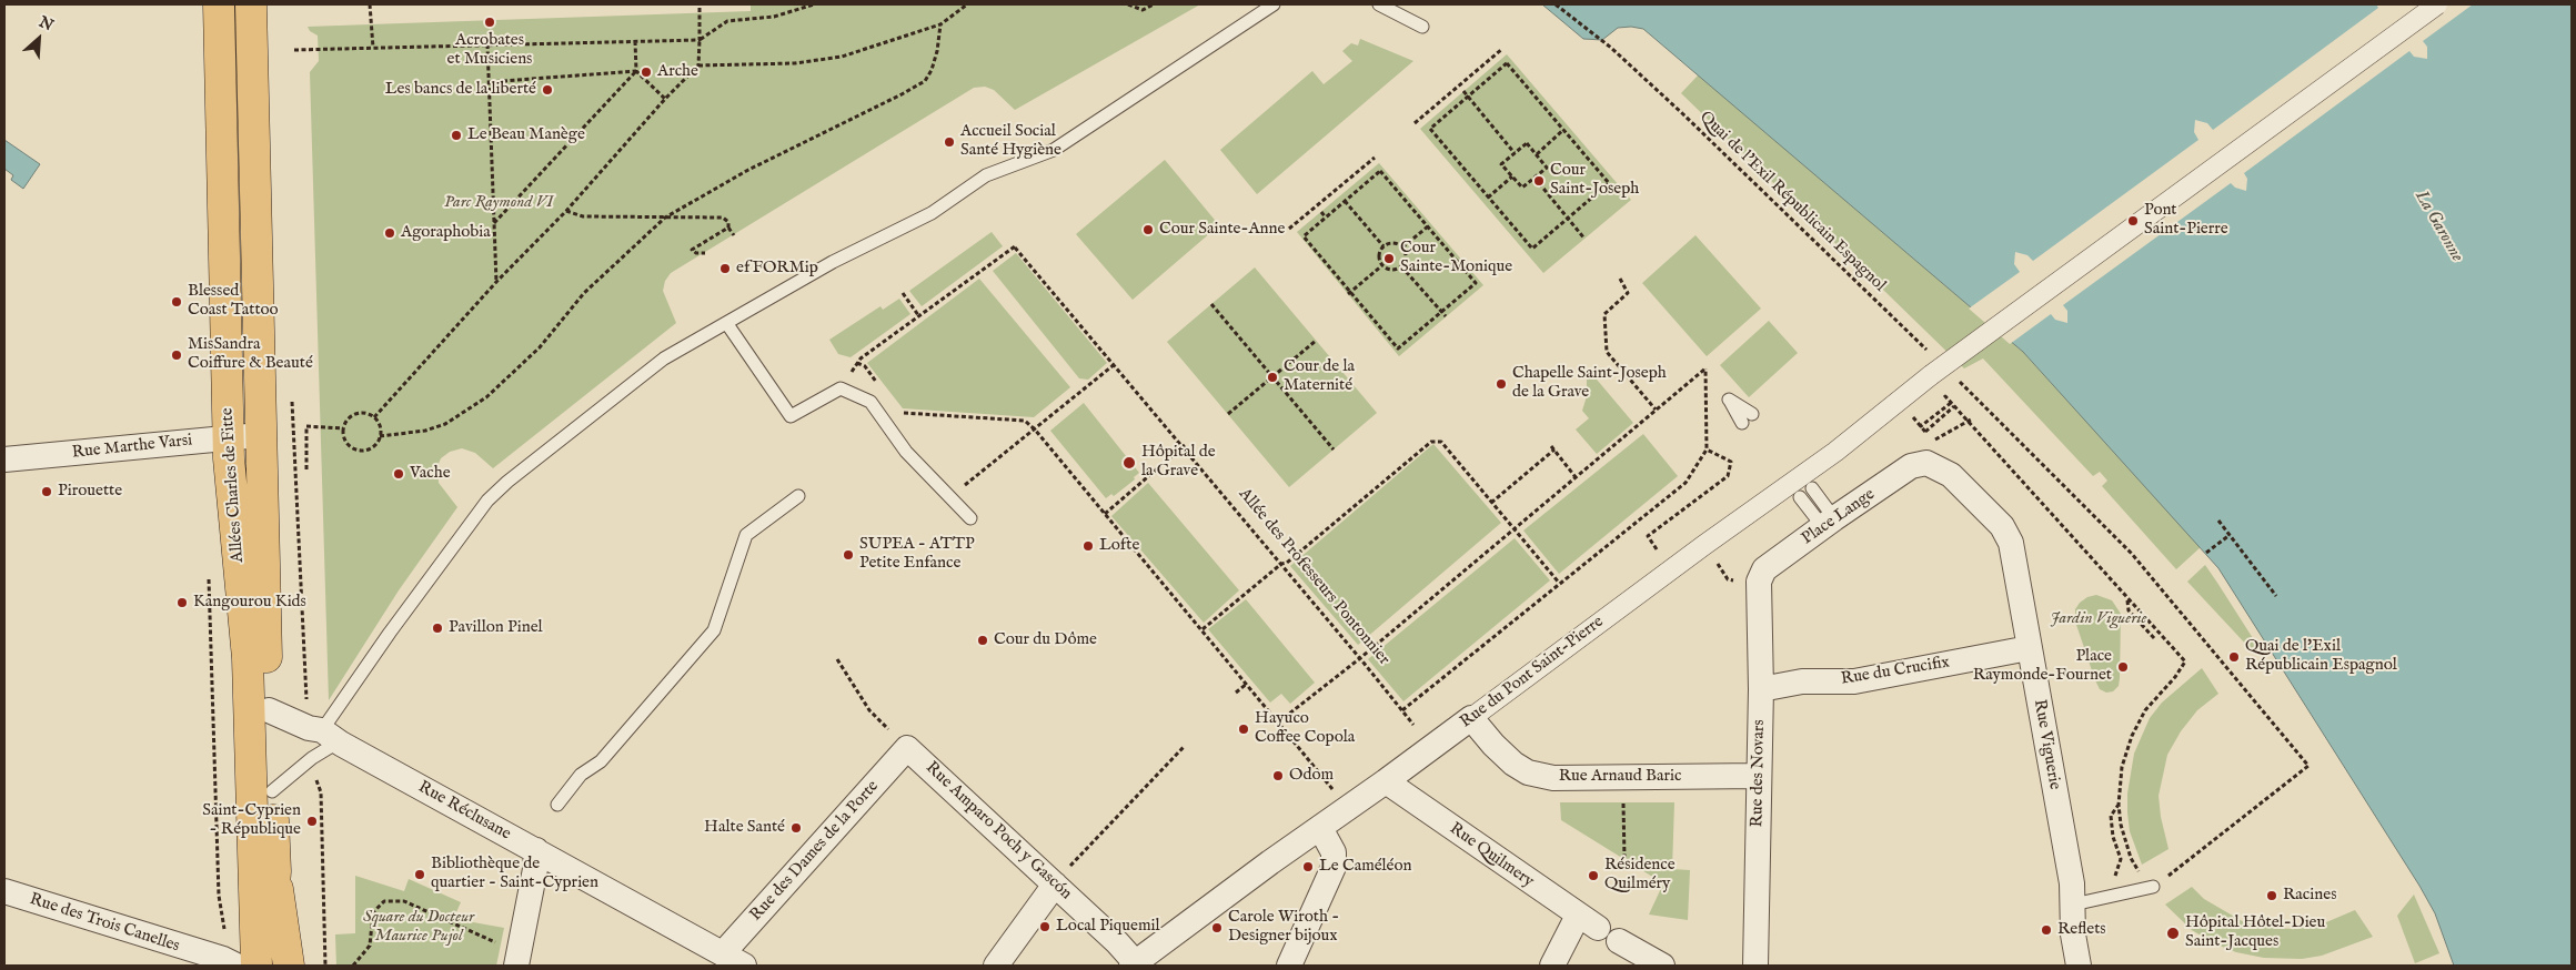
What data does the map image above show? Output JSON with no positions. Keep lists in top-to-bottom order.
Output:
{
  "streets": {
    "main road": ["Allées Charles de Fitte"],
    "street": [
      "Rue Marthe Varsi",
      "Place Lange",
      "Rue du Crucifix",
      "Rue du Pont Saint-Pierre",
      "Rue Viguerie",
      "Rue des Novars",
      "Rue Arnaud Baric",
      "Rue Réclusane",
      "Rue Amparo Poch y Gascón",
      "Rue des Dames de la Porte",
      "Rue Quilmery",
      "Rue des Trois Canelles"
    ],
    "path": ["Quai de l'Exil Républicain Espagnol", "Allée des Professeurs Pontonnier"]
  },
  "crossings": [
    ["Rue Marthe Varsi", "Allées Charles de Fitte"],
    ["Allées Charles de Fitte", "Rue Réclusane"],
    ["Place Lange", "Rue Viguerie"],
    ["Place Lange", "Rue des Novars"],
    ["Rue du Crucifix", "Rue Viguerie"],
    ["Rue du Crucifix", "Rue des Novars"],
    ["Rue du Pont Saint-Pierre", "Rue Arnaud Baric"],
    ["Rue du Pont Saint-Pierre", "Rue Amparo Poch y Gascón"],
    ["Rue du Pont Saint-Pierre", "Rue Quilmery"],
    ["Rue des Novars", "Rue Arnaud Baric"],
    ["Rue Réclusane", "Rue des Dames de la Porte"],
    ["Rue Amparo Poch y Gascón", "Rue des Dames de la Porte"]
  ],
  "water": ["La Garonne"],
  "parks": ["Parc Raymond VI", "Jardin Viguerie", "Square du Docteur Maurice Pujol"],
  "places": [
    "Acrobates et Musiciens",
    "Arche",
    "Les bancs de la liberté",
    "Le Beau Manège",
    "Accueil Social Santé Hygiène",
    "Cour Saint-Joseph",
    "Pont Saint-Pierre",
    "Cour Sainte-Anne",
    "Agoraphobia",
    "Cour Sainte-Monique",
    "efFORMip",
    "Blessed Coast Tattoo",
    "MisSandra Coiffure & Beauté",
    "Cour de la Maternité",
    "Chapelle Saint-Joseph de la Grave",
    "Hôpital de la Grave",
    "Vache",
    "Pirouette",
    "Lofte",
    "SUPEA - ATTP Petite Enfance",
    "Kangourou Kids",
    "Pavillon Pinel",
    "Cour du Dôme",
    "Quai de l'Exil Républicain Espagnol",
    "Place Raymonde-Fournet",
    "Hayuco Coffee Copola",
    "Odom",
    "Saint-Cyprien - République",
    "Halte Santé",
    "Le Caméléon",
    "Bibliothèque de quartier - Saint-Cyprien",
    "Résidence Quilméry",
    "Racines",
    "Local Piquemil",
    "Carole Wiroth - Designer bijoux",
    "Reflets",
    "Hôpital Hôtel-Dieu Saint-Jacques"
  ],
  "north": "top right"
}
